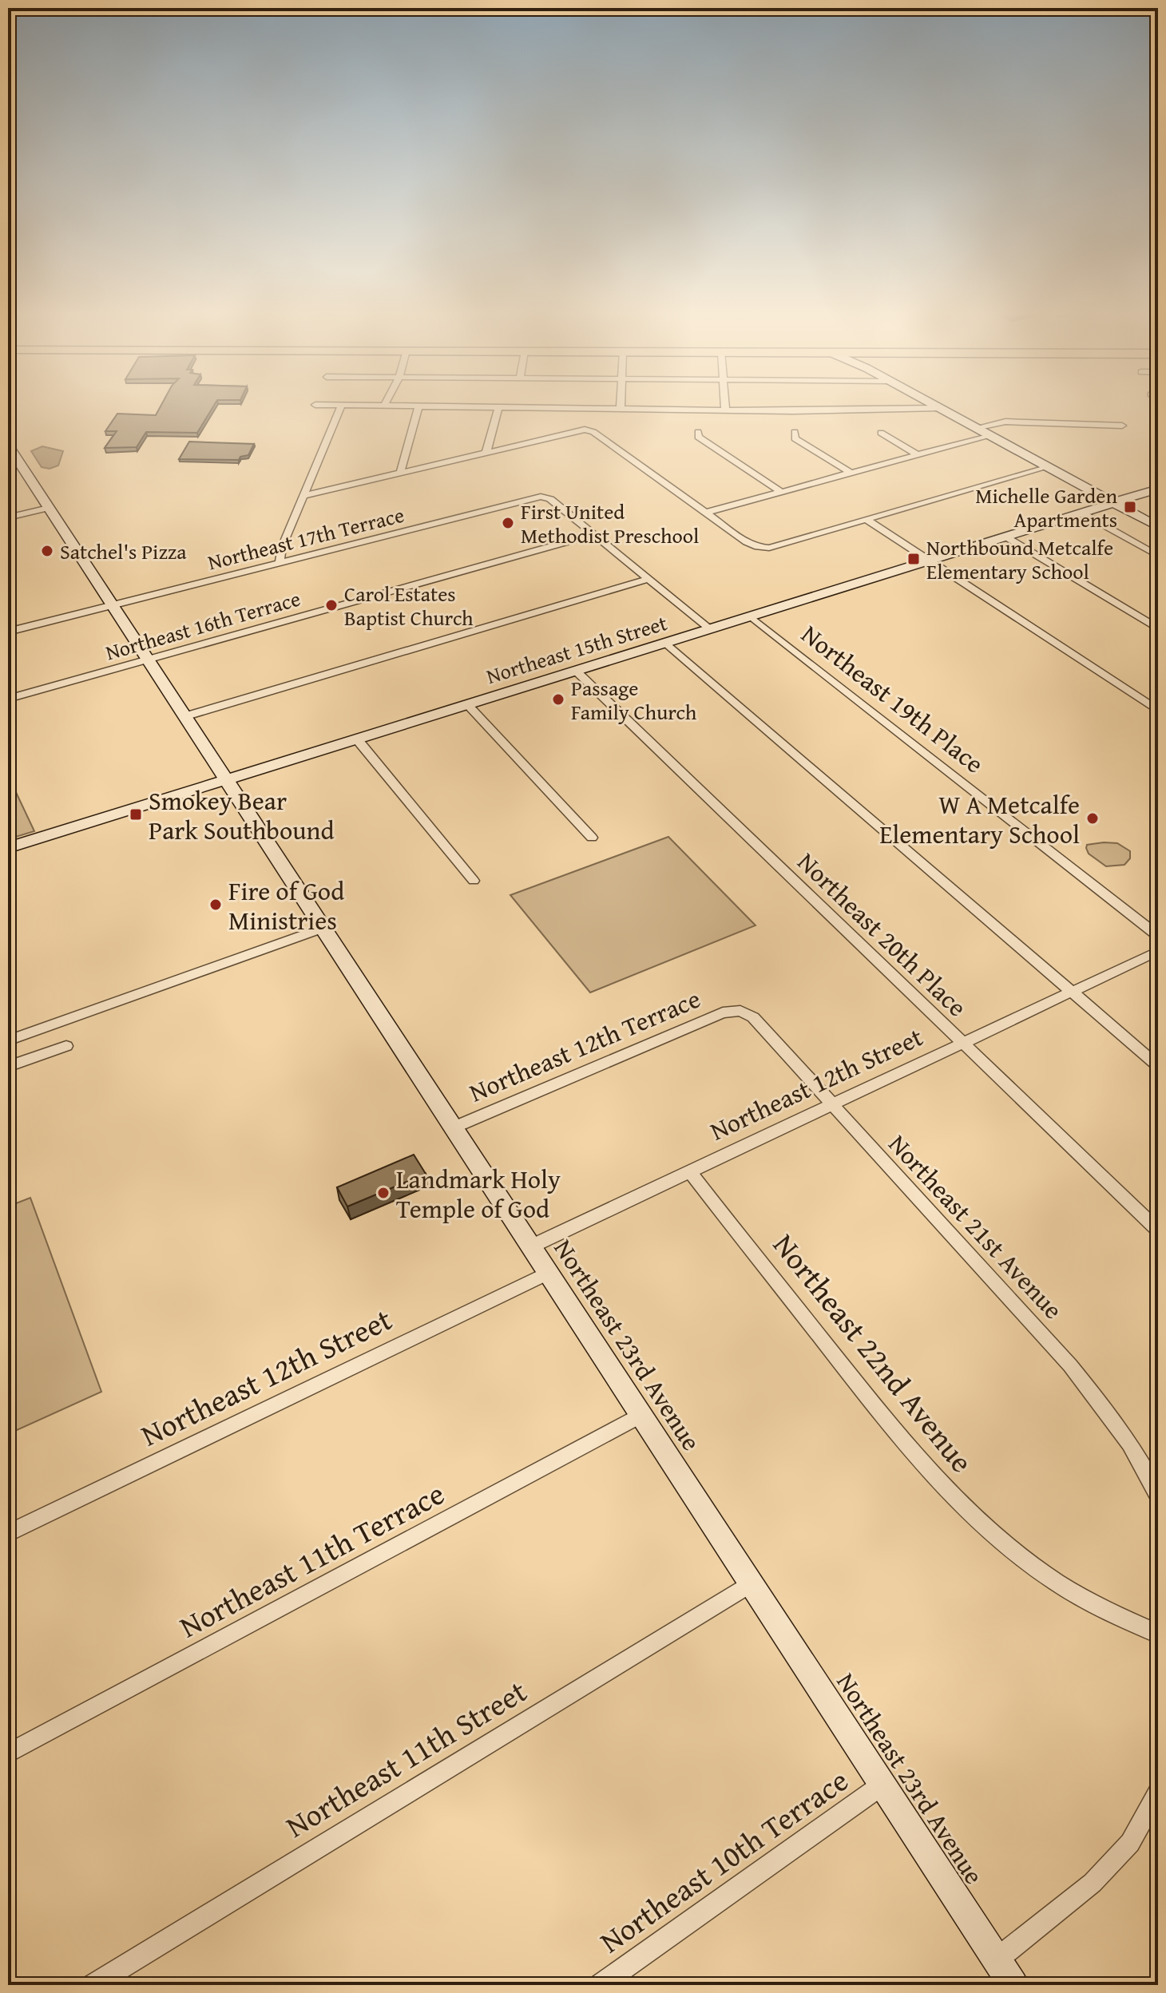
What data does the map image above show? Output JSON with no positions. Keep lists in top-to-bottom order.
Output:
{
  "streets": {
    "street": [
      "Northeast 17th Terrace",
      "Northeast 16th Terrace",
      "Northeast 15th Street",
      "Northeast 19th Place",
      "Northeast 20th Place",
      "Northeast 12th Terrace",
      "Northeast 12th Street",
      "Northeast 21st Avenue",
      "Northeast 23rd Avenue",
      "Northeast 22nd Avenue",
      "Northeast 11th Terrace",
      "Northeast 11th Street",
      "Northeast 10th Terrace"
    ]
  },
  "crossings": [
    ["Northeast 17th Terrace", "Northeast 16th Terrace"],
    ["Northeast 17th Terrace", "Northeast 23rd Avenue"],
    ["Northeast 16th Terrace", "Northeast 23rd Avenue"],
    ["Northeast 15th Street", "Northeast 19th Place"],
    ["Northeast 15th Street", "Northeast 20th Place"],
    ["Northeast 15th Street", "Northeast 23rd Avenue"],
    ["Northeast 20th Place", "Northeast 12th Street"],
    ["Northeast 12th Terrace", "Northeast 21st Avenue"],
    ["Northeast 12th Terrace", "Northeast 23rd Avenue"],
    ["Northeast 12th Street", "Northeast 21st Avenue"],
    ["Northeast 12th Street", "Northeast 23rd Avenue"],
    ["Northeast 12th Street", "Northeast 22nd Avenue"],
    ["Northeast 23rd Avenue", "Northeast 11th Terrace"],
    ["Northeast 23rd Avenue", "Northeast 11th Street"],
    ["Northeast 23rd Avenue", "Northeast 10th Terrace"]
  ],
  "places": {
    "transit": ["Michelle Garden Apartments", "Northbound Metcalfe Elementary School", "Smokey Bear Park Southbound"],
    "other": [
      "First United Methodist Preschool",
      "Satchel's Pizza",
      "Carol Estates Baptist Church",
      "Passage Family Church",
      "W A Metcalfe Elementary School",
      "Fire of God Ministries",
      "Landmark Holy Temple of God"
    ]
  }
}
